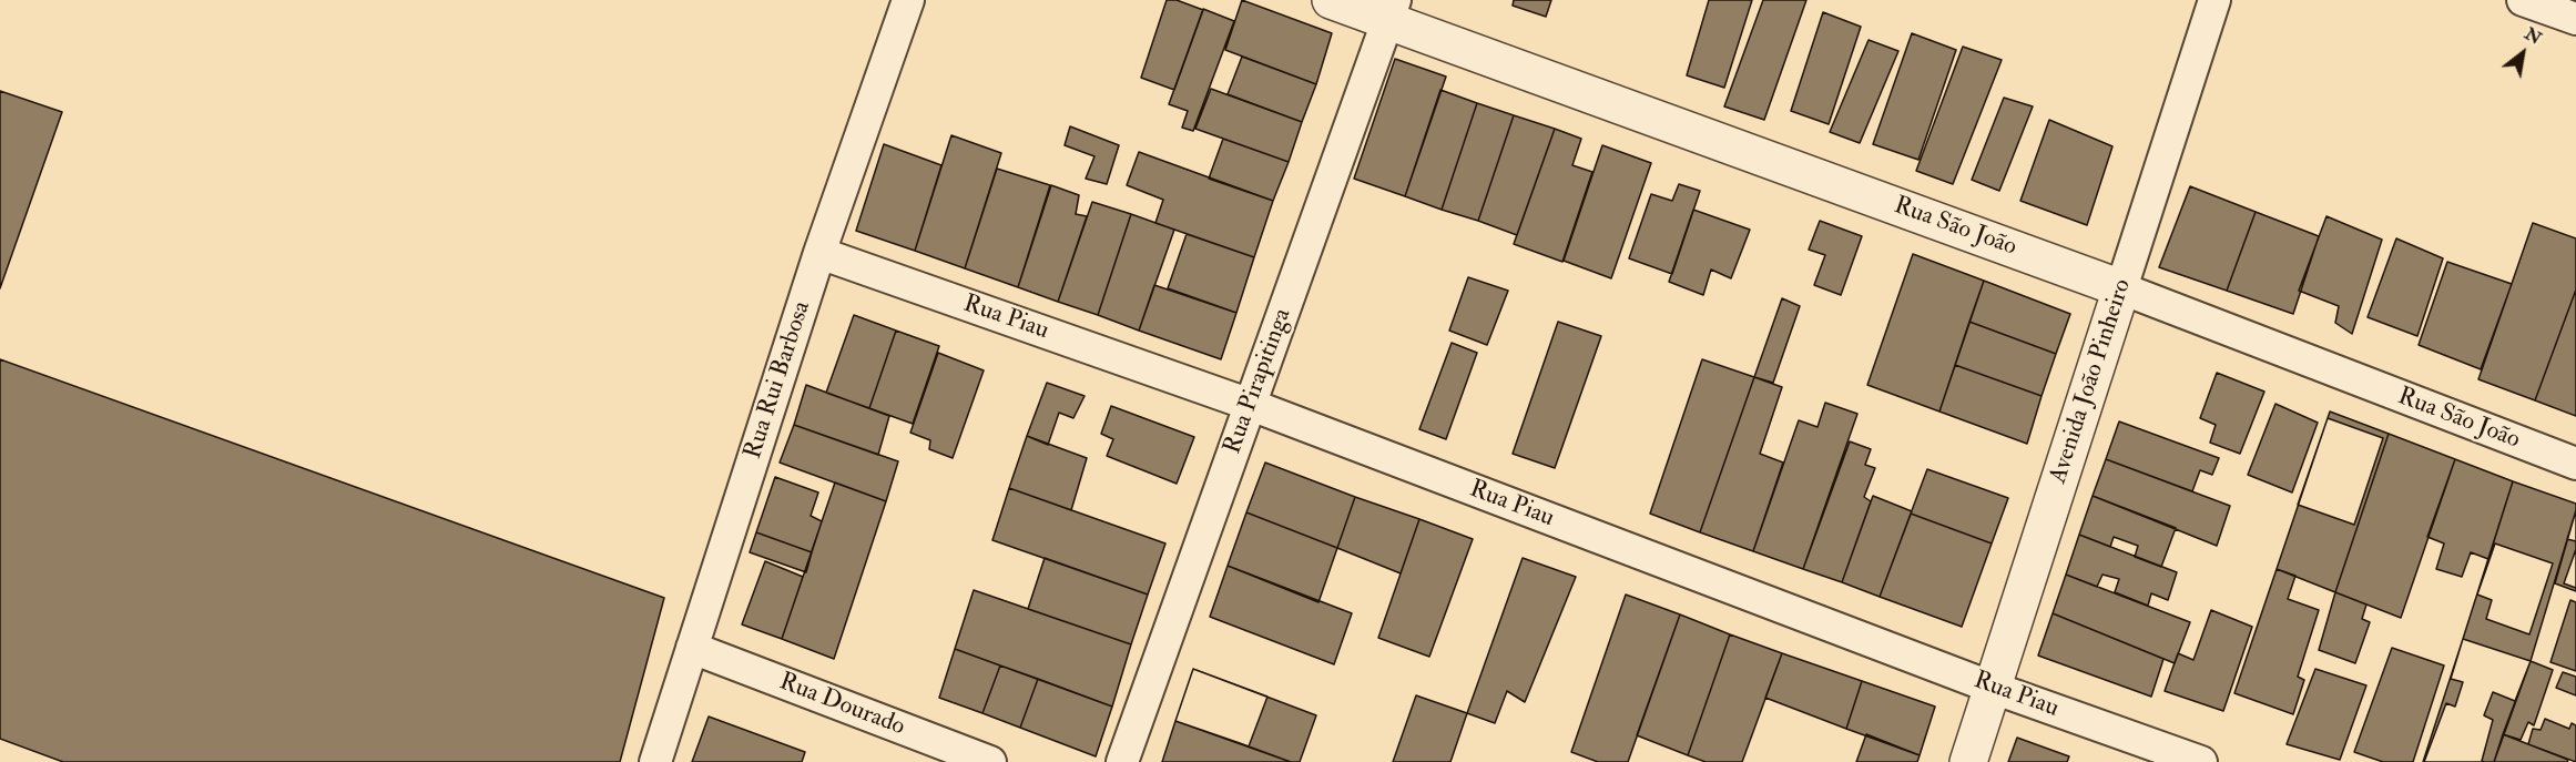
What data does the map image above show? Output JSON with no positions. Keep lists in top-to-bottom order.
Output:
{
  "streets": {
    "street": [
      "Rua São João",
      "Rua Piau",
      "Rua Rui Barbosa",
      "Rua Pirapitinga",
      "Avenida João Pinheiro",
      "Rua Dourado"
    ]
  },
  "crossings": [
    ["Rua São João", "Rua Pirapitinga"],
    ["Rua São João", "Avenida João Pinheiro"],
    ["Rua Piau", "Rua Rui Barbosa"],
    ["Rua Piau", "Rua Pirapitinga"],
    ["Rua Piau", "Avenida João Pinheiro"],
    ["Rua Rui Barbosa", "Rua Dourado"]
  ],
  "north": "top right"
}
